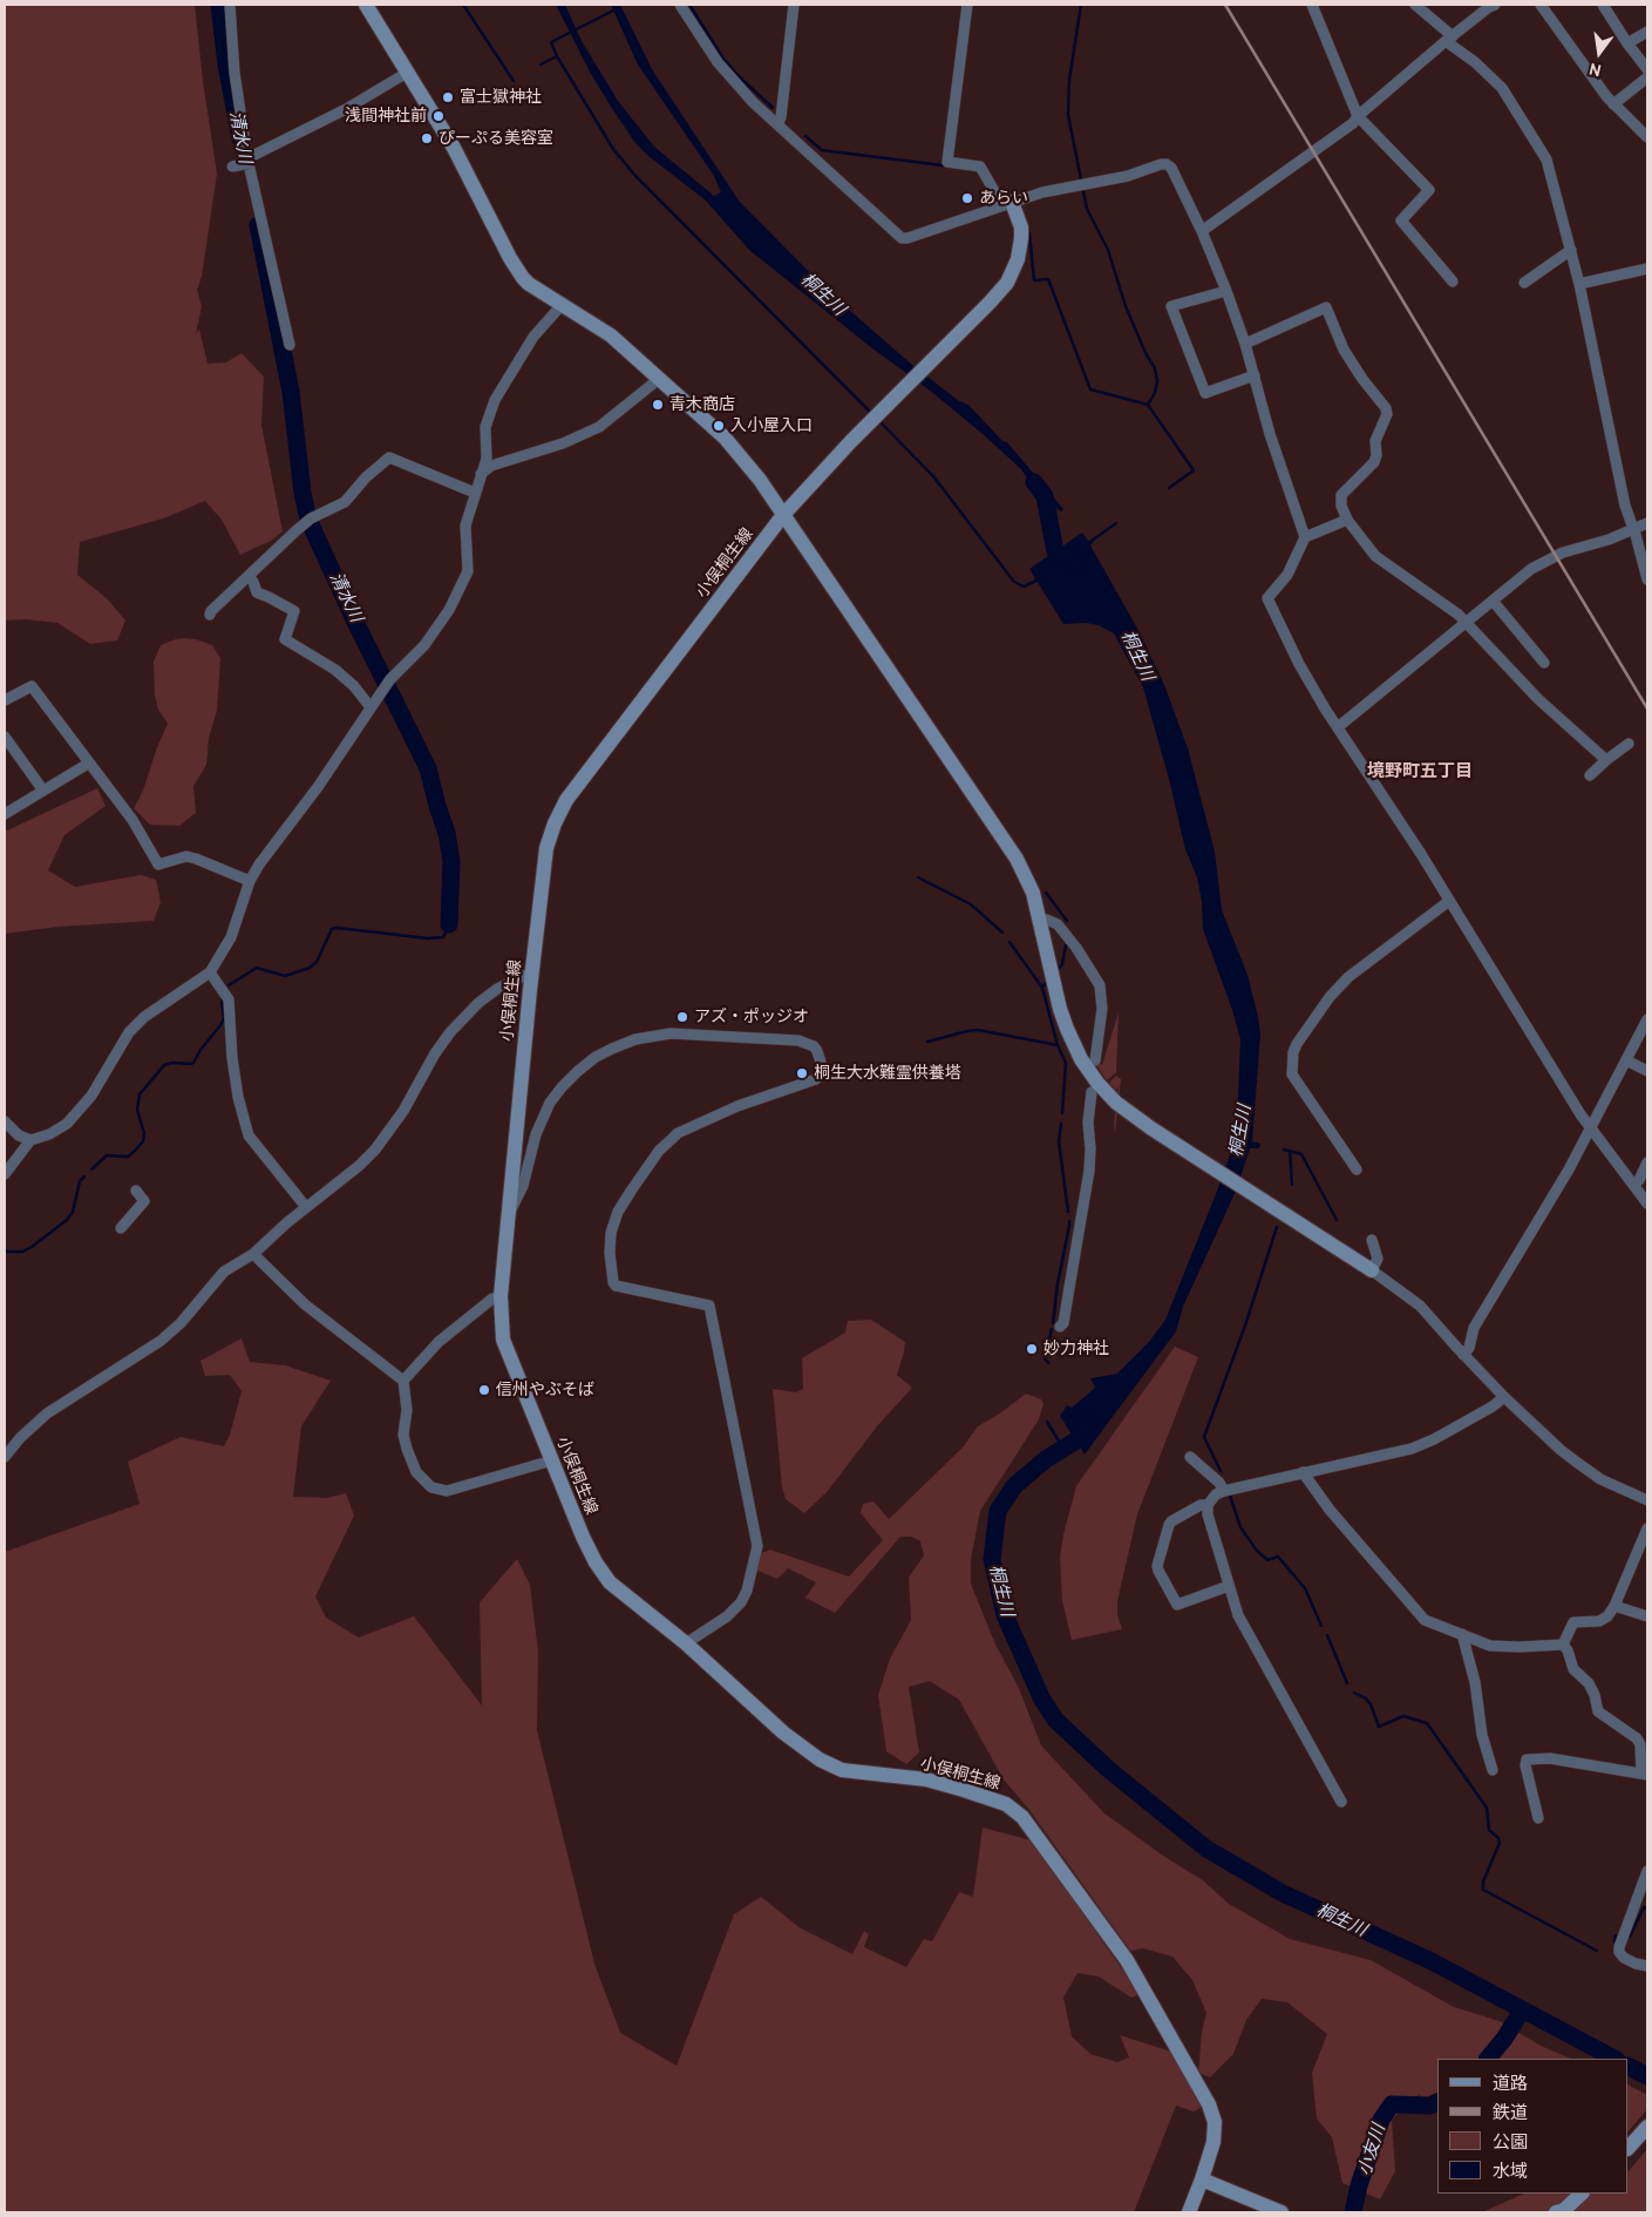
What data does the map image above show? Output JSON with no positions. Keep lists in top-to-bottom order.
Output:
{
  "streets": {
    "main road": ["小俣桐生線"]
  },
  "districts": ["境野町五丁目"],
  "water": ["清水川", "桐生川", "小友川"],
  "places": [
    "富士獄神社",
    "浅間神社前",
    "ぴーぷる美容室",
    "あらい",
    "青木商店",
    "入小屋入口",
    "アズ・ポッジオ",
    "桐生大水難霊供養塔",
    "妙力神社",
    "信州やぶそば"
  ],
  "legend": [
    "道路",
    "鉄道",
    "公園",
    "水域"
  ],
  "north": "bottom"
}
